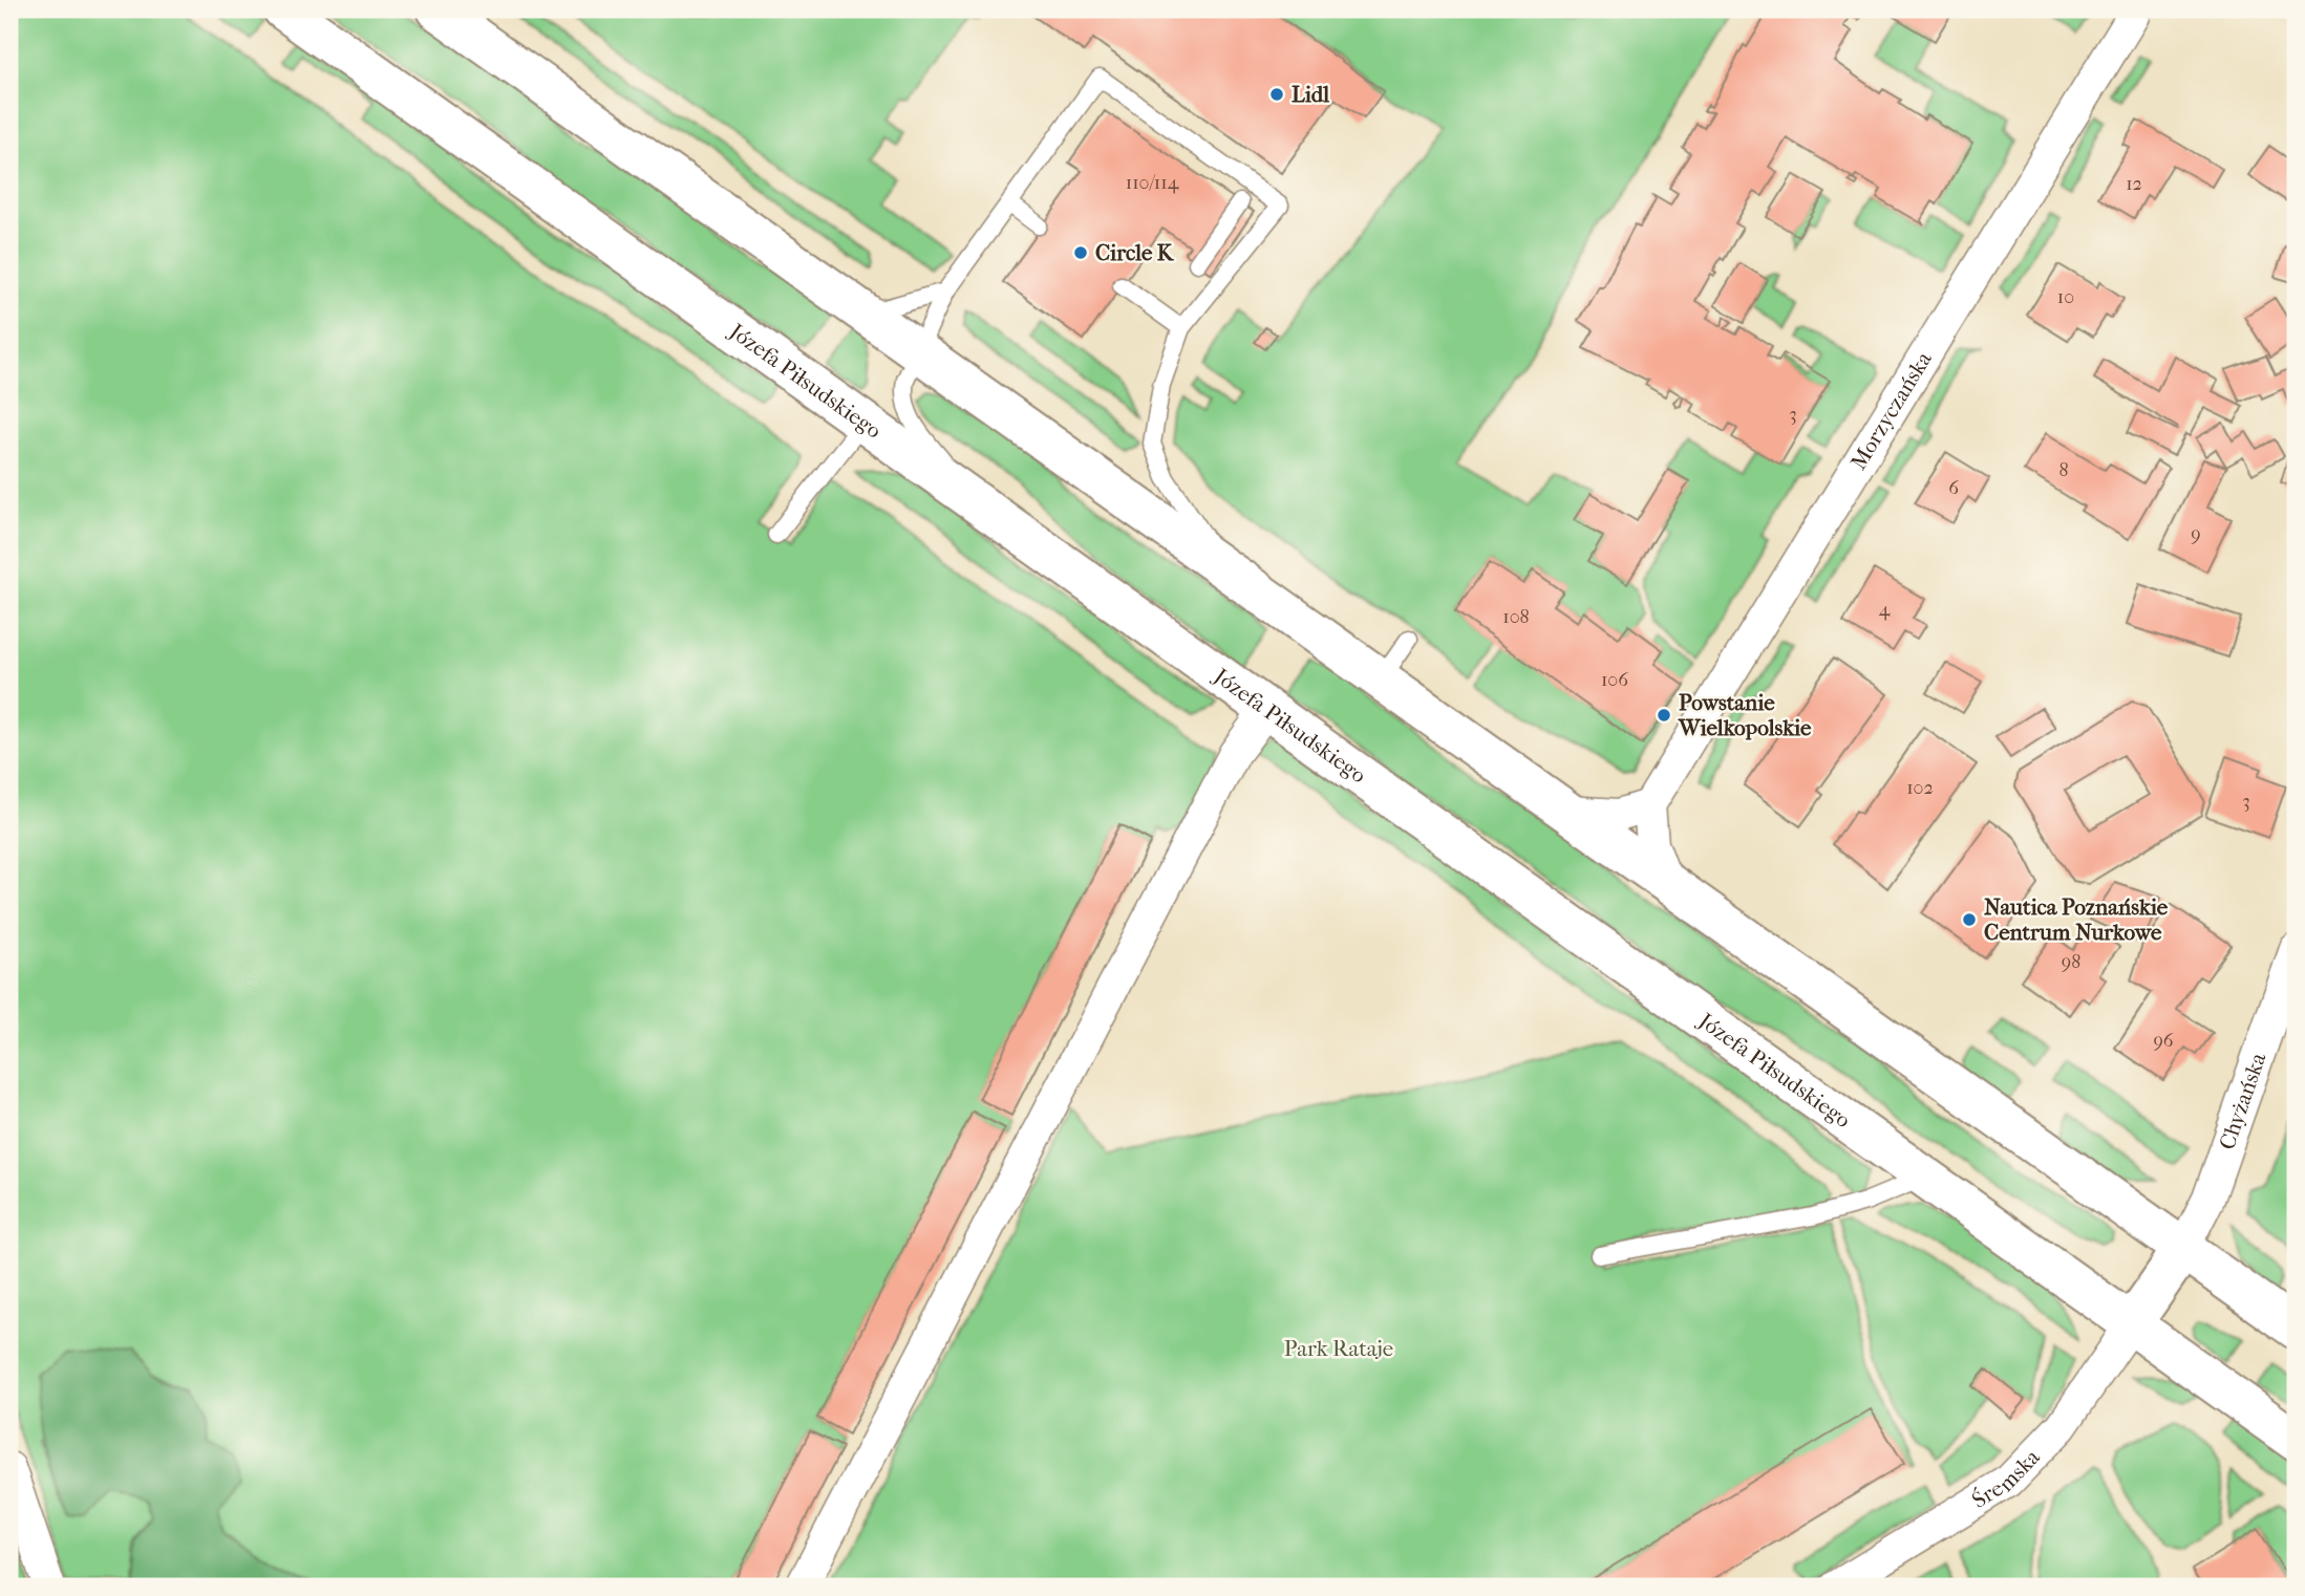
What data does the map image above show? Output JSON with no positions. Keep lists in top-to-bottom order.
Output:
{
  "streets": {
    "street": [
      "Józefa Piłsudskiego",
      "Morzyczańska",
      "Chyżańska",
      "Śremska"
    ]
  },
  "crossings": [
    ["Józefa Piłsudskiego", "Śremska"]
  ],
  "parks": ["Park Rataje"],
  "places": [
    "Lidl",
    "Circle K",
    "Powstanie Wielkopolskie",
    "Nautica Poznańskie Centrum Nurkowe"
  ],
  "house_numbers": [
    "110/114",
    "12",
    "10",
    "3",
    "8",
    "6",
    "9",
    "4",
    "108",
    "106",
    "102",
    "3",
    "98",
    "96"
  ]
}
